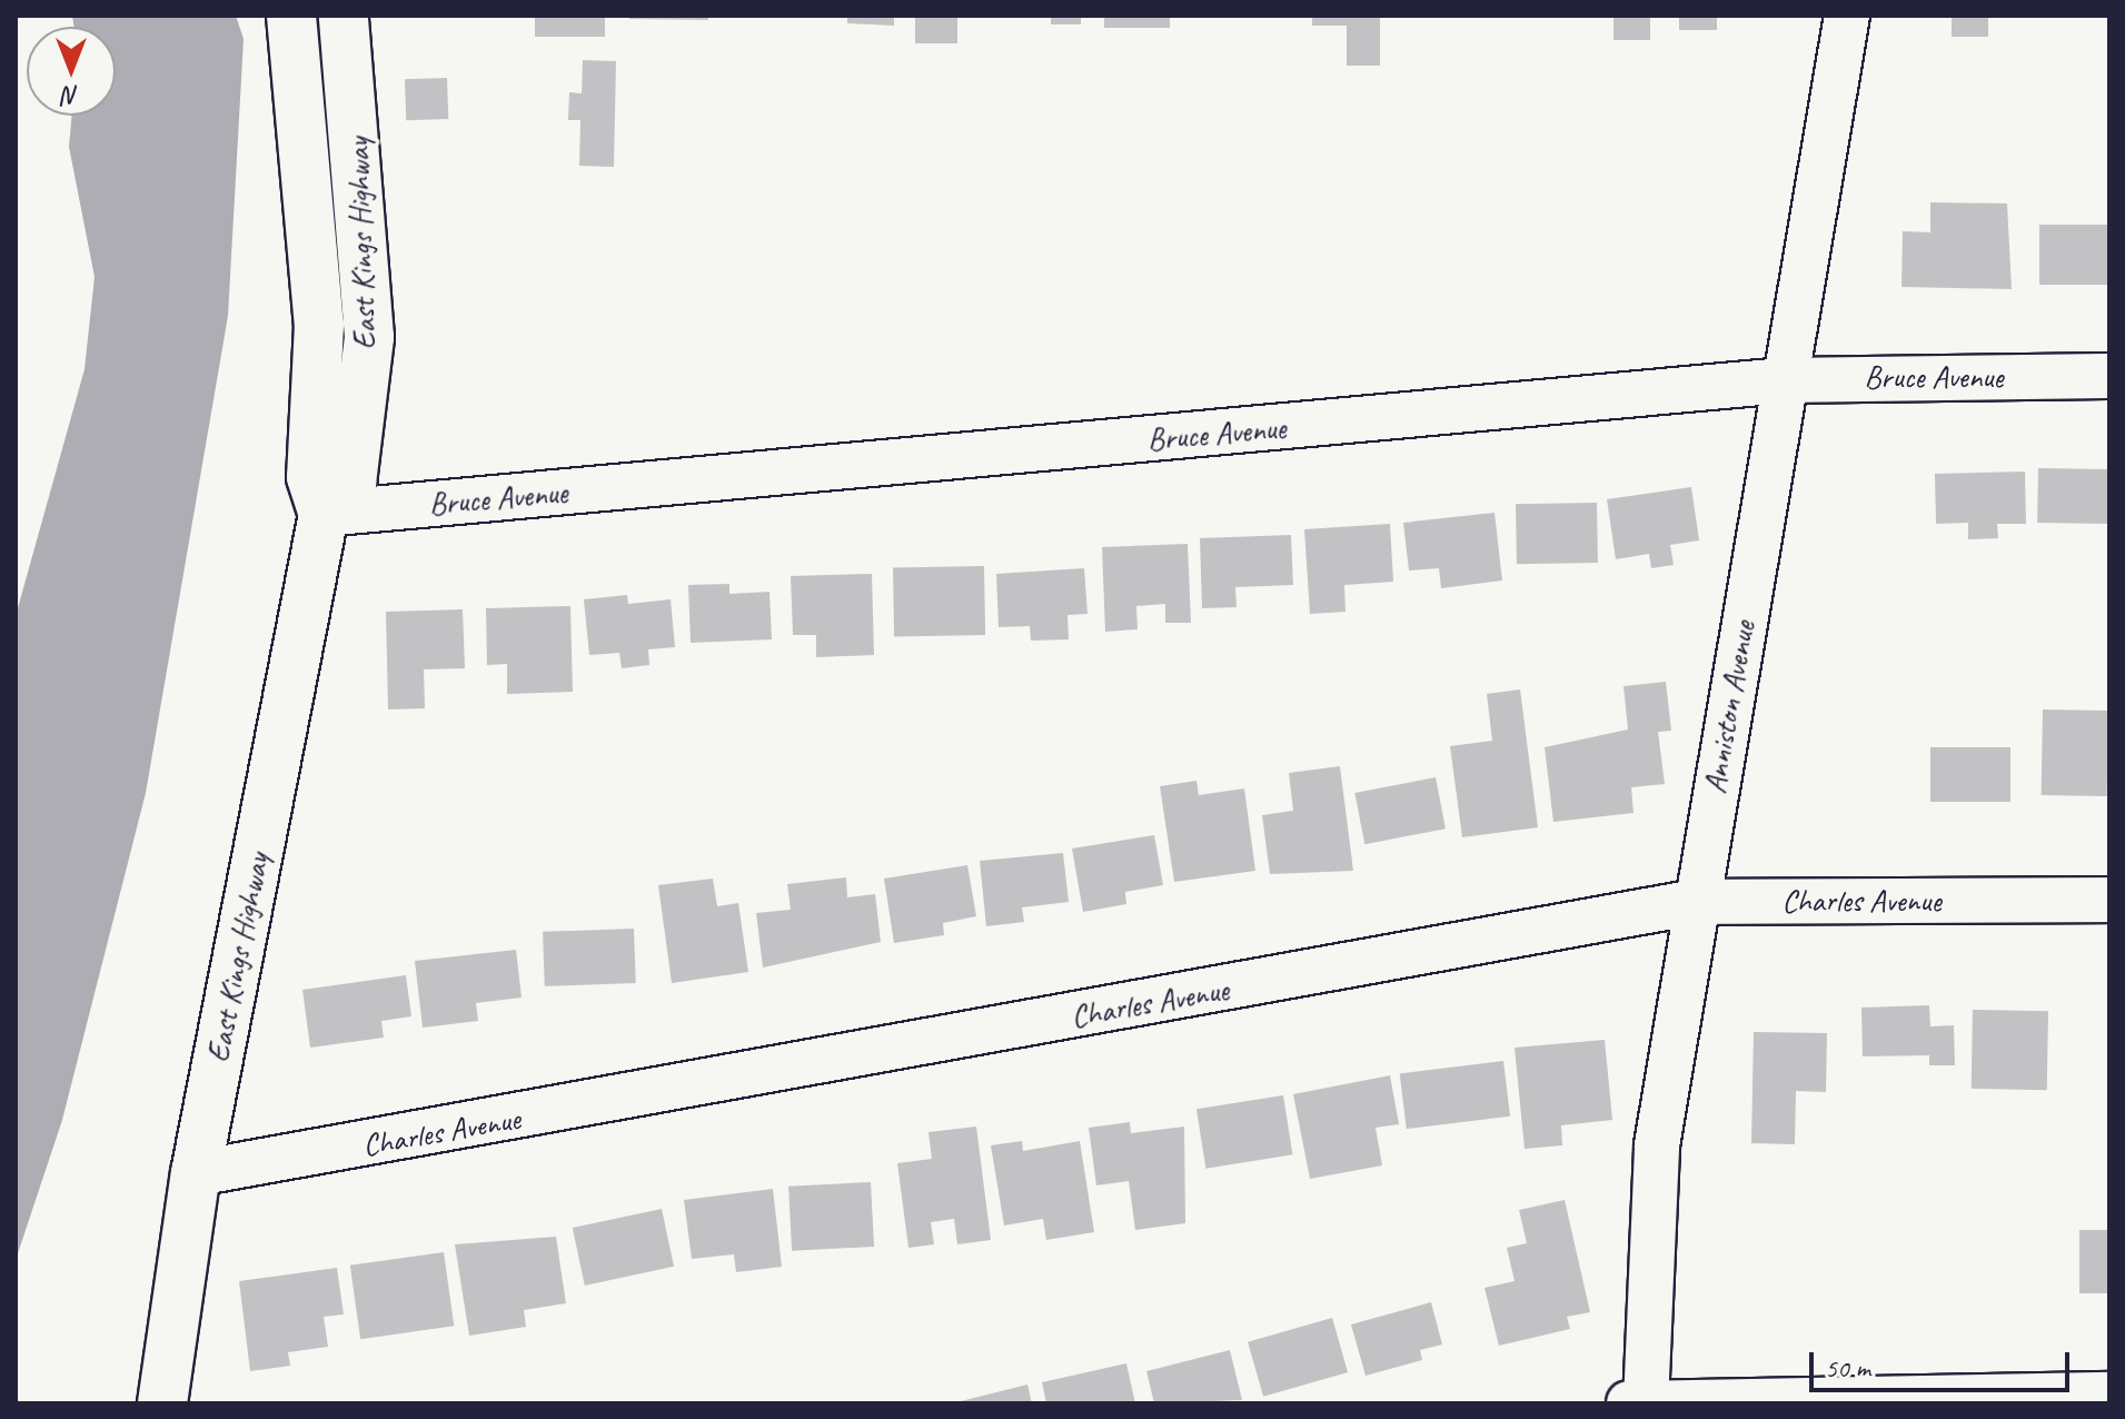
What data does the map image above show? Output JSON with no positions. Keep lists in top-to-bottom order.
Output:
{
  "streets": {
    "main road": ["East Kings Highway"],
    "street": ["Bruce Avenue", "Anniston Avenue", "Charles Avenue"]
  },
  "crossings": [
    ["East Kings Highway", "Bruce Avenue"],
    ["East Kings Highway", "Charles Avenue"],
    ["Bruce Avenue", "Anniston Avenue"],
    ["Anniston Avenue", "Charles Avenue"]
  ],
  "scale_bar": "50 m",
  "north": "bottom"
}
